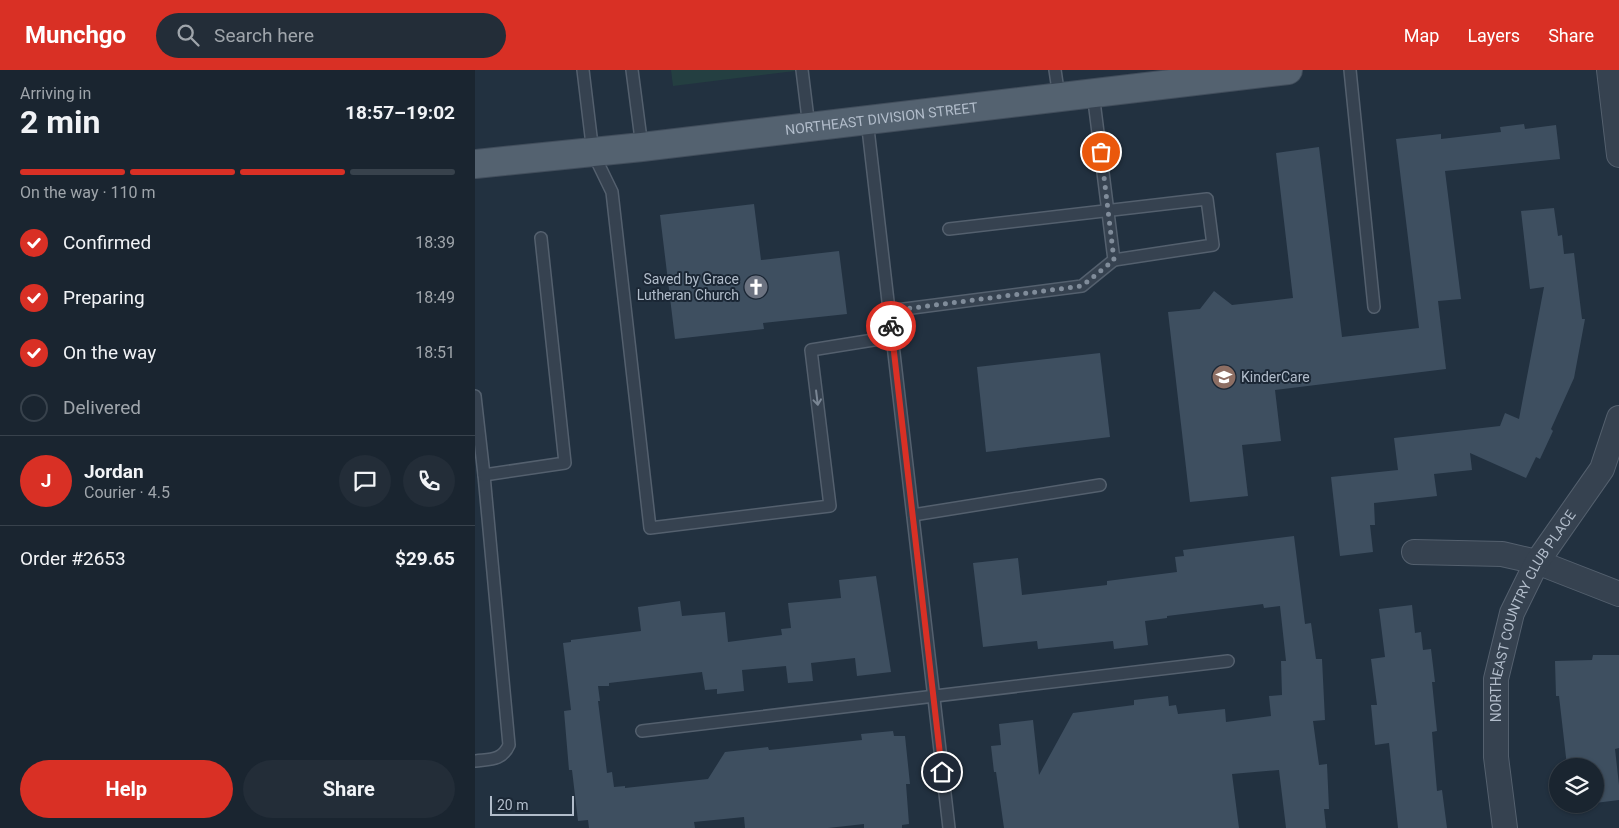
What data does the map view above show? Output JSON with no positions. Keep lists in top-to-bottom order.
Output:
{
  "streets": {
    "main road": ["NORTHEAST DIVISION STREET"],
    "street": ["NORTHEAST COUNTRY CLUB PLACE"]
  },
  "places": {
    "church": ["Saved by Grace Lutheran Church"],
    "school or university": ["KinderCare"]
  },
  "scale_bar": "20 m",
  "page": {
    "header": "Munchgo",
    "search": "Search here",
    "nav": ["Map", "Layers", "Share"],
    "heading": ["2 min", "Arriving in", "18:57–19:02"],
    "panel": [
      "Jordan",
      "Courier · 4.5",
      "Order #2653",
      "$29.65"
    ],
    "bar": "On the way · 110 m",
    "list": [
      ["Confirmed", "18:39"],
      ["Preparing", "18:49"],
      ["On the way", "18:51"],
      "Delivered"
    ],
    "round": "J",
    "buttons": ["Help", "Share"],
    "scale": "20 m"
  }
}
